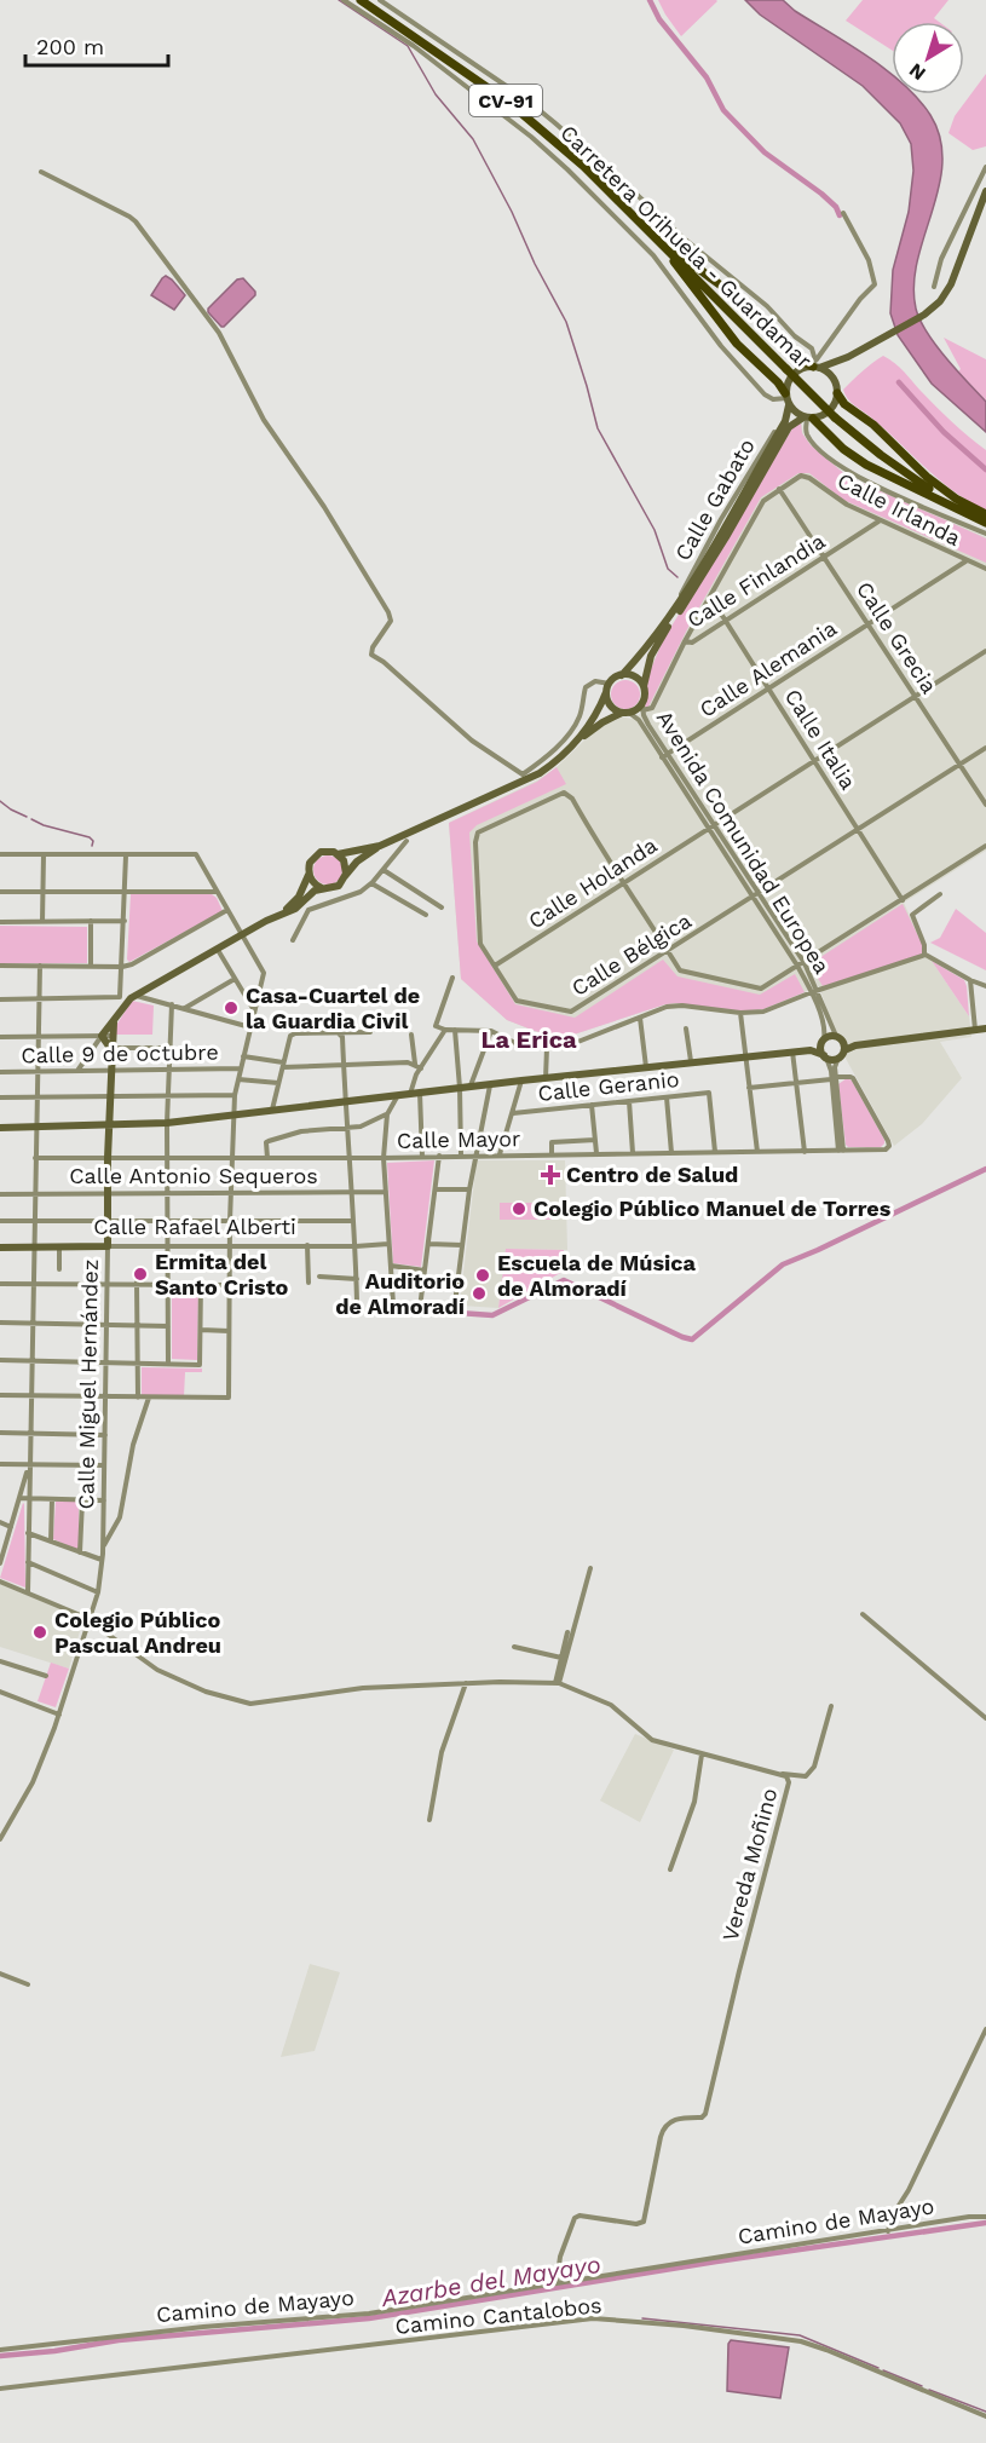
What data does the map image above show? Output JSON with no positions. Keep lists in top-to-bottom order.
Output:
{
  "streets": {
    "main road": [
      "CV-91",
      "Carretera Orihuela - Guardamar",
      "Calle Rafael Alberti",
      "Calle Miguel Hernández"
    ],
    "street": [
      "Calle Irlanda",
      "Calle Finlandia",
      "Calle Grecia",
      "Calle Alemania",
      "Calle Italia",
      "Avenida Comunidad Europea",
      "Calle Holanda",
      "Calle Bélgica",
      "Calle 9 de octubre",
      "Calle Geranio",
      "Calle Mayor",
      "Calle Antonio Sequeros",
      "Vereda Moñino",
      "Camino de Mayayo",
      "Camino Cantalobos"
    ]
  },
  "crossings": [
    ["Calle Irlanda", "Calle Finlandia"],
    ["Calle Irlanda", "Calle Grecia"],
    ["Calle Irlanda", "Calle Alemania"],
    ["Calle Finlandia", "Calle Grecia"],
    ["Calle Finlandia", "Calle Italia"],
    ["Calle Finlandia", "Avenida Comunidad Europea"],
    ["Calle Grecia", "Calle Alemania"],
    ["Calle Grecia", "Calle Holanda"],
    ["Calle Grecia", "Calle Bélgica"],
    ["Calle Alemania", "Calle Italia"],
    ["Calle Alemania", "Avenida Comunidad Europea"],
    ["Calle Italia", "Calle Holanda"],
    ["Calle Italia", "Calle Bélgica"],
    ["Avenida Comunidad Europea", "Calle Holanda"],
    ["Avenida Comunidad Europea", "Calle Bélgica"],
    ["Calle Holanda", "Calle Bélgica"],
    ["Calle 9 de octubre", "Calle Miguel Hernández"],
    ["Calle Geranio", "Calle Mayor"],
    ["Calle Mayor", "Calle Miguel Hernández"],
    ["Calle Antonio Sequeros", "Calle Miguel Hernández"],
    ["Calle Rafael Alberti", "Calle Miguel Hernández"],
    ["Calle Miguel Hernández", "Vereda Moñino"],
    ["Vereda Moñino", "Camino de Mayayo"]
  ],
  "districts": ["La Erica"],
  "water": ["Azarbe del Mayayo"],
  "places": {
    "other": [
      "Casa-Cuartel de la Guardia Civil",
      "Colegio Público Manuel de Torres",
      "Ermita del Santo Cristo",
      "Escuela de Música de Almoradí",
      "Auditorio de Almoradí",
      "Colegio Público Pascual Andreu"
    ],
    "health": ["Centro de Salud"]
  },
  "scale_bar": "200 m",
  "north": "bottom left"
}
